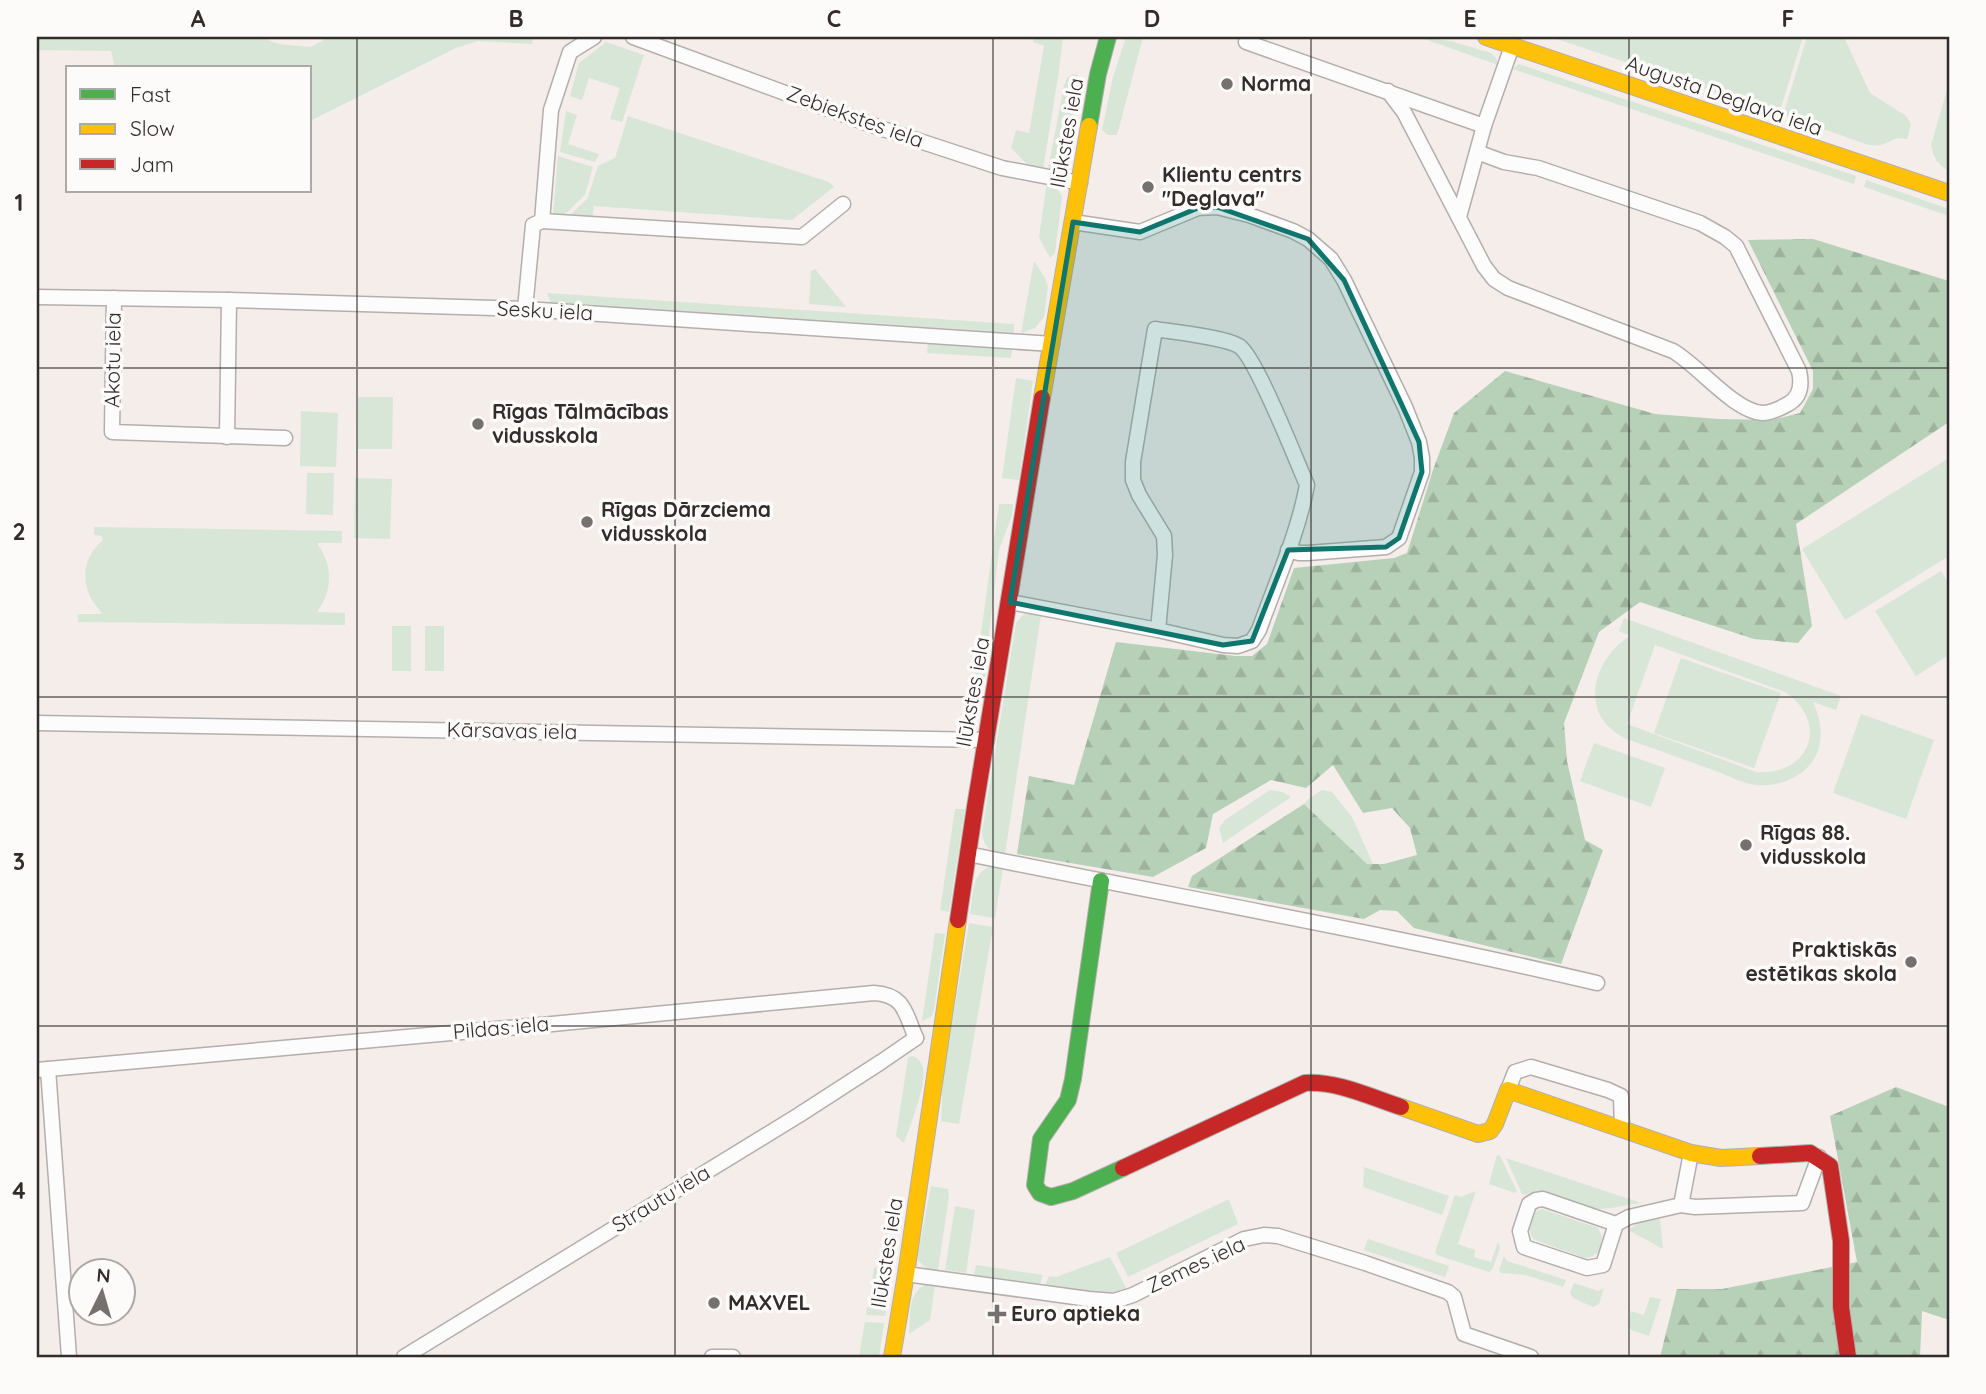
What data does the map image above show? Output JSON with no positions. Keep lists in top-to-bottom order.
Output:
{
  "streets": {
    "street": [
      "Augusta Deglava iela",
      "Zebiekstes iela",
      "Ilūkstes iela",
      "Sesku iela",
      "Akotu iela",
      "Kārsavas iela",
      "Pildas iela",
      "Strautu iela",
      "Zemes iela"
    ]
  },
  "crossings": [
    ["Zebiekstes iela", "Ilūkstes iela"],
    ["Ilūkstes iela", "Sesku iela"],
    ["Ilūkstes iela", "Kārsavas iela"],
    ["Ilūkstes iela", "Zemes iela"],
    ["Sesku iela", "Akotu iela"],
    ["Pildas iela", "Strautu iela"]
  ],
  "places": {
    "other": [
      "Norma",
      "Klientu centrs \"Deglava\"",
      "Rīgas Tālmācības vidusskola",
      "Rīgas Dārzciema vidusskola",
      "Rīgas 88. vidusskola",
      "Praktiskās estētikas skola",
      "MAXVEL"
    ],
    "health": ["Euro aptieka"]
  },
  "legend": ["Fast", "Slow", "Jam"],
  "north": "top",
  "grid": {
    "columns": [
      "A",
      "B",
      "C",
      "D",
      "E",
      "F"
    ],
    "rows": [
      "1",
      "2",
      "3",
      "4"
    ]
  }
}
